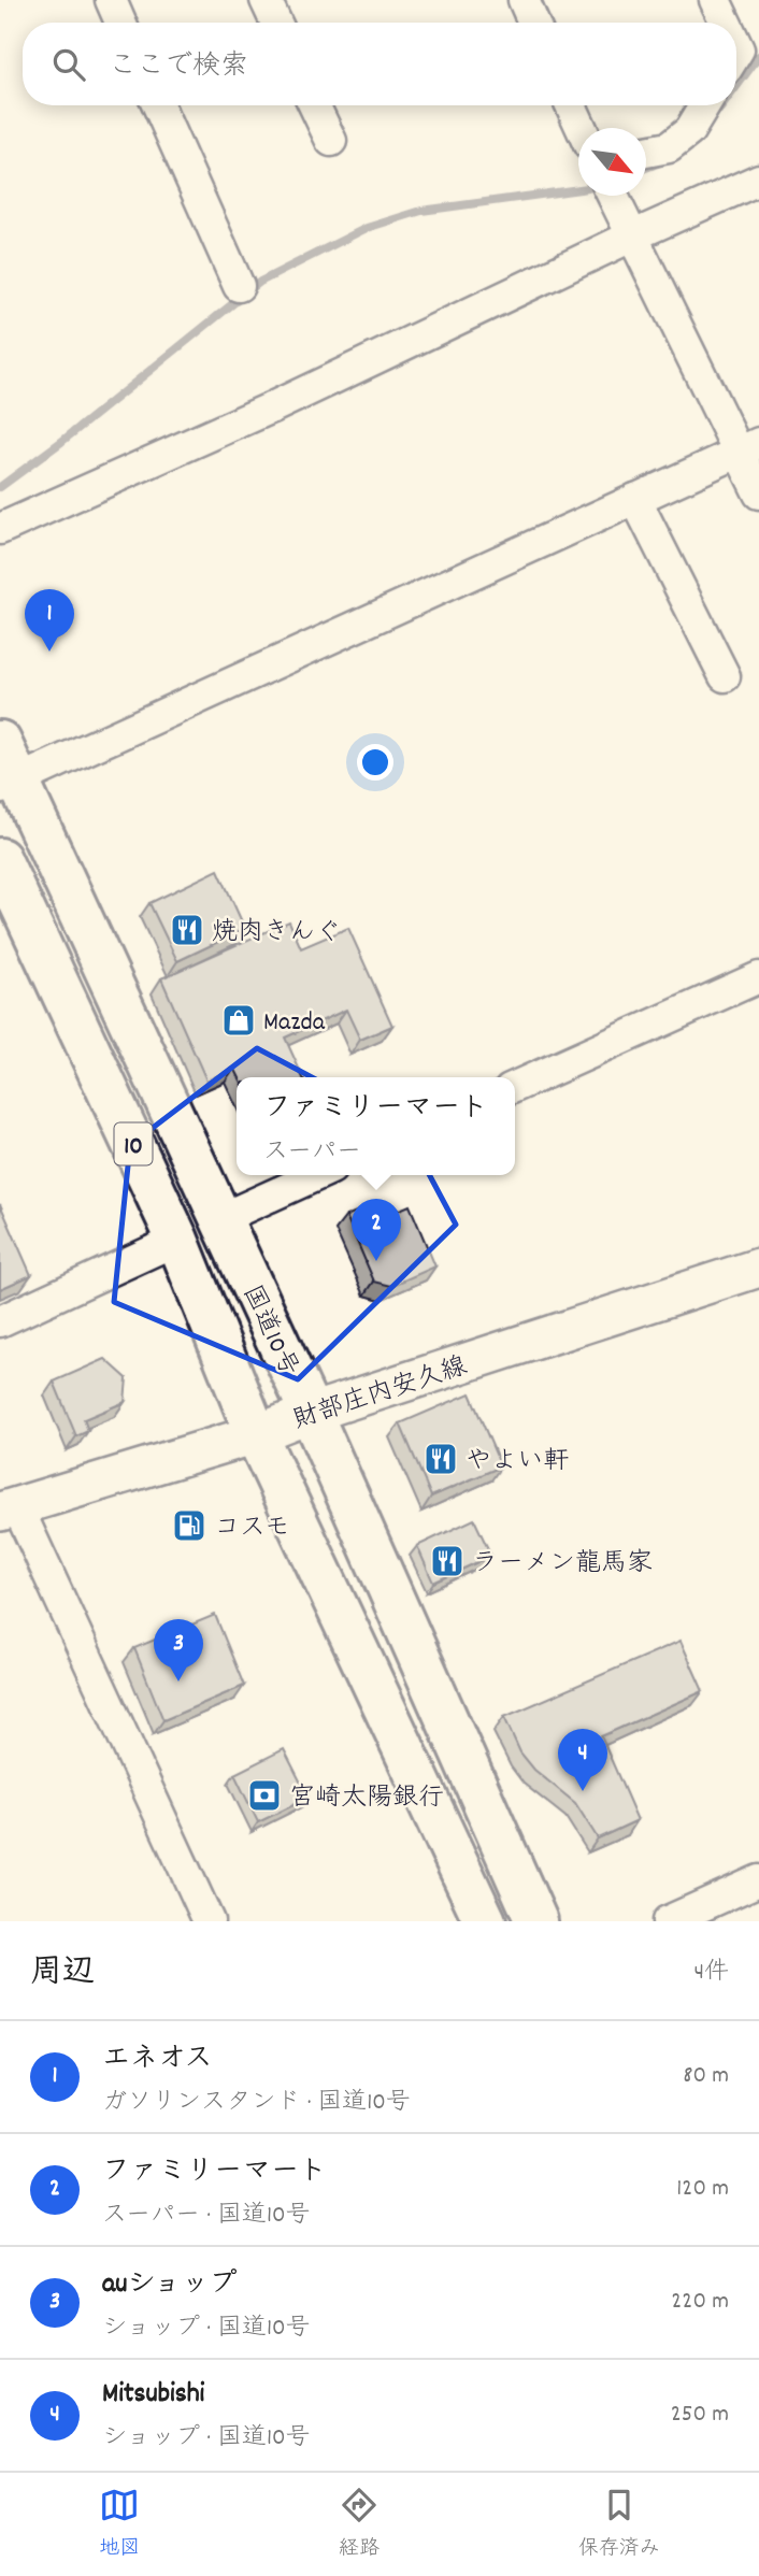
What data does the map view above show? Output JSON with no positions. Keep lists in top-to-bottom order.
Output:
{
  "streets": {
    "highway": ["10", "国道10号"],
    "main road": ["財部庄内安久線"]
  },
  "crossings": [
    ["国道10号", "財部庄内安久線"]
  ],
  "places": {
    "restaurant": ["焼肉きんぐ", "やよい軒", "ラーメン龍馬家"],
    "shop": ["Mazda"],
    "fuel station": ["コスモ"],
    "bank": ["宮崎太陽銀行"]
  },
  "north": "bottom right",
  "page": {
    "search": "ここで検索",
    "pins": [
      "1",
      "2",
      "3",
      "4"
    ],
    "popup": ["ファミリーマート", "スーパー"],
    "heading": ["周辺", "4件"],
    "list": [
      {
        "mark": "1",
        "name": "エネオス",
        "note": "ガソリンスタンド · 国道10号",
        "value": "80 m"
      },
      {
        "mark": "2",
        "name": "ファミリーマート",
        "note": "スーパー · 国道10号",
        "value": "120 m"
      },
      {
        "mark": "3",
        "name": "auショップ",
        "note": "ショップ · 国道10号",
        "value": "220 m"
      },
      {
        "mark": "4",
        "name": "Mitsubishi",
        "note": "ショップ · 国道10号",
        "value": "250 m"
      }
    ],
    "nav": ["地図", "経路", "保存済み"]
  }
}
